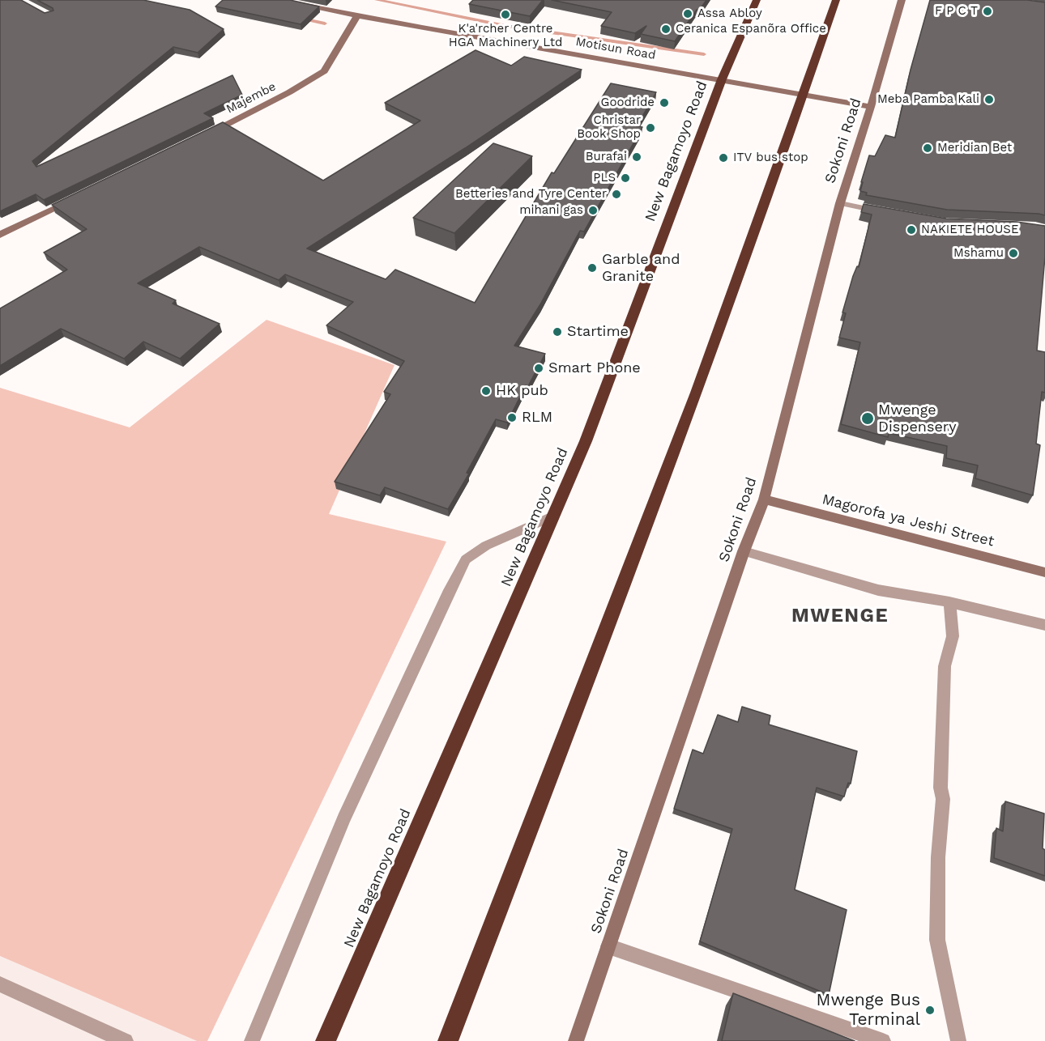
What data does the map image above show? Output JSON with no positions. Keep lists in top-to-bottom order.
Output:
{
  "streets": {
    "highway": ["New Bagamoyo Road"],
    "street": [
      "Motisun Road",
      "Majembe",
      "Sokoni Road",
      "Magorofa ya Jeshi Street"
    ]
  },
  "crossings": [
    ["Motisun Road", "Majembe"],
    ["Motisun Road", "Sokoni Road"],
    ["Motisun Road", "New Bagamoyo Road"],
    ["Sokoni Road", "Magorofa ya Jeshi Street"]
  ],
  "districts": ["MWENGE"],
  "places": [
    "F P C T",
    "Assa Abloy",
    "K'a'rcher Centre HGA Machinery Ltd",
    "Ceranica Espanõra Office",
    "Meba Pamba Kali",
    "Goodride",
    "Christar Book Shop",
    "Meridian Bet",
    "Burafai",
    "ITV bus stop",
    "PLS",
    "Betteries and Tyre Center",
    "mihani gas",
    "NAKIETE HOUSE",
    "Mshamu",
    "Garble and Granite",
    "Startime",
    "Smart Phone",
    "HK pub",
    "RLM",
    "Mwenge Dispensery",
    "Mwenge Bus Terminal"
  ]
}
